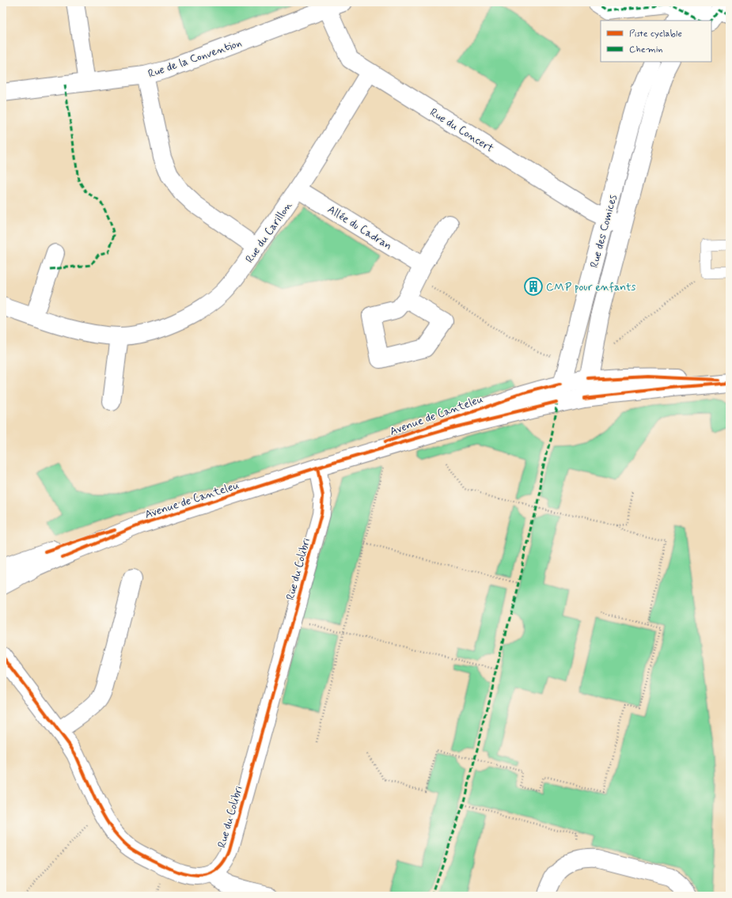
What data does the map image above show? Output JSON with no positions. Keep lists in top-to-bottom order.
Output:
{
  "streets": {
    "street": [
      "Rue de la Convention",
      "Rue du Concert",
      "Allée du Cadran",
      "Rue des Comices",
      "Rue du Carillon",
      "Avenue de Canteleu",
      "Rue du Colibri"
    ]
  },
  "crossings": [
    ["Rue de la Convention", "Rue du Concert"],
    ["Rue du Concert", "Rue des Comices"],
    ["Rue du Concert", "Rue du Carillon"],
    ["Allée du Cadran", "Rue du Carillon"],
    ["Rue des Comices", "Avenue de Canteleu"],
    ["Avenue de Canteleu", "Rue du Colibri"]
  ],
  "places": {
    "building": ["CMP pour enfants"]
  },
  "legend": ["Piste cyclable", "Chemin"]
}
